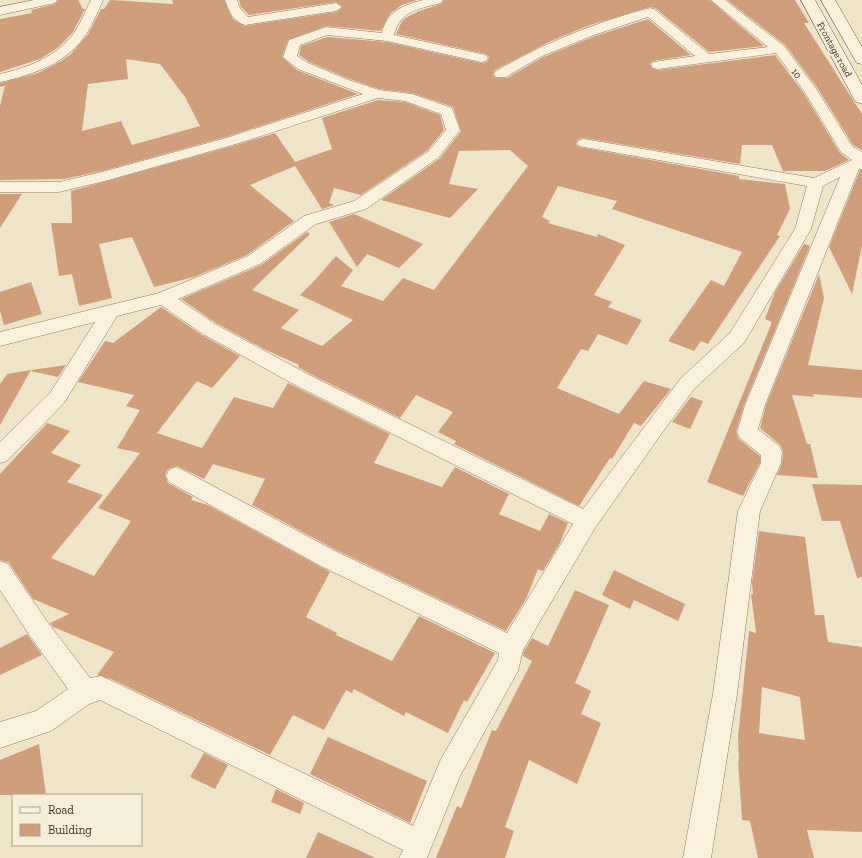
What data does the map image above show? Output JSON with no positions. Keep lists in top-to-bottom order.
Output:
{
  "streets": {
    "main road": ["Frontage road"],
    "street": ["10"]
  },
  "legend": ["Road", "Building"]
}
